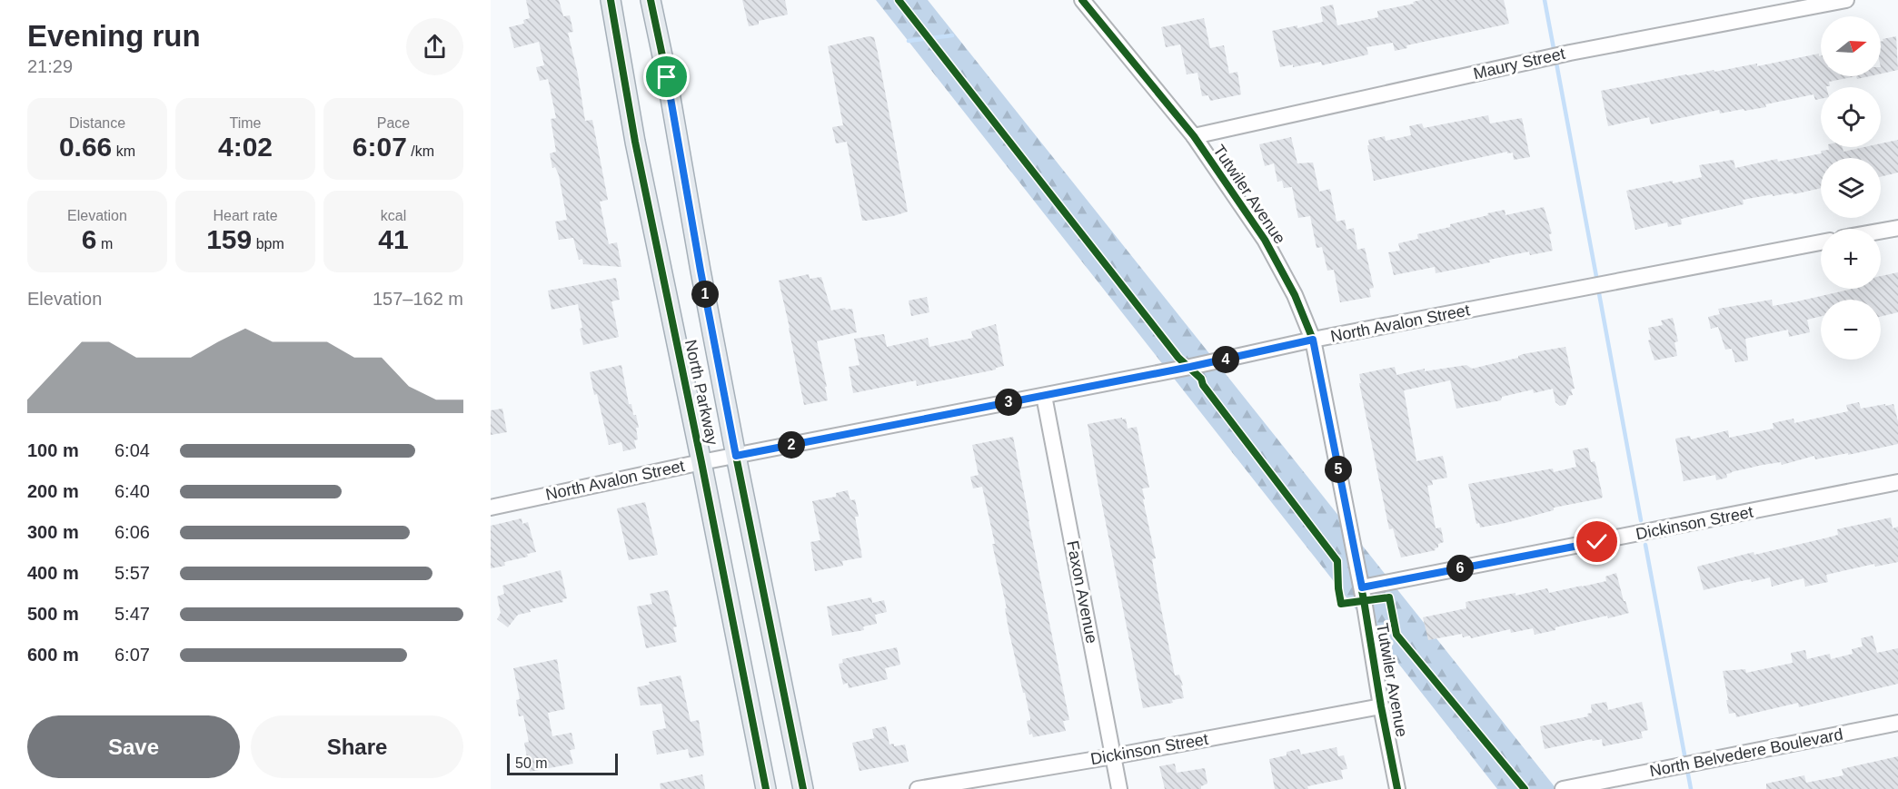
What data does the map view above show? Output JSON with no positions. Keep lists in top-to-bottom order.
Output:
{
  "streets": {
    "main road": ["North Parkway"],
    "street": [
      "Maury Street",
      "Tutwiler Avenue",
      "North Avalon Street",
      "Dickinson Street",
      "Faxon Avenue",
      "North Belvedere Boulevard"
    ]
  },
  "crossings": [
    ["Maury Street", "Tutwiler Avenue"],
    ["Tutwiler Avenue", "North Avalon Street"],
    ["Tutwiler Avenue", "Dickinson Street"],
    ["North Avalon Street", "North Parkway"],
    ["North Avalon Street", "Faxon Avenue"],
    ["Dickinson Street", "Faxon Avenue"]
  ],
  "scale_bar": "50 m",
  "north": "right",
  "page": {
    "heading": ["Evening run", "21:29"],
    "map_buttons": ["+", "−"],
    "stats": [
      ["Distance", "0.66 km"],
      ["Time", "4:02"],
      ["Pace", "6:07 /km"],
      ["Elevation", "6 m"],
      ["Heart rate", "159 bpm"],
      ["kcal", "41"]
    ],
    "chart": ["Elevation", "157–162 m"],
    "pins": [
      "1",
      "4",
      "3",
      "2",
      "5",
      "6"
    ],
    "list": [
      {
        "name": "100 m",
        "note": "6:04"
      },
      {
        "name": "200 m",
        "note": "6:40"
      },
      {
        "name": "300 m",
        "note": "6:06"
      },
      {
        "name": "400 m",
        "note": "5:57"
      },
      {
        "name": "500 m",
        "note": "5:47"
      },
      {
        "name": "600 m",
        "note": "6:07"
      }
    ],
    "buttons": ["Save", "Share"],
    "scale": "50 m"
  }
}
